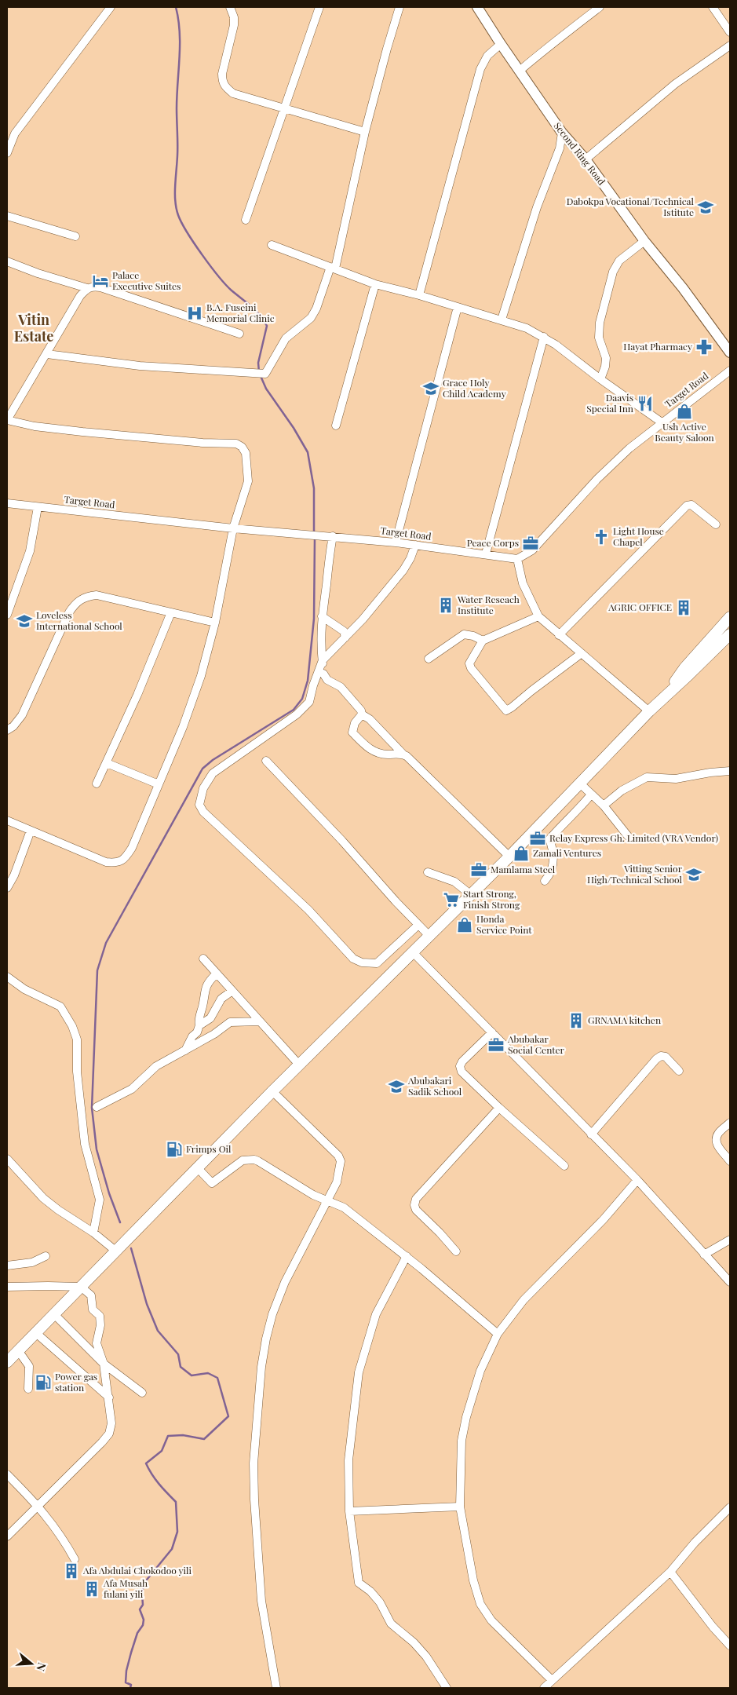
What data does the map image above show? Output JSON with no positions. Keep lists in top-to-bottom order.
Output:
{
  "streets": {
    "main road": ["Second Ring Road"],
    "street": ["Target Road"]
  },
  "districts": ["Vitin Estate"],
  "places": {
    "school or university": [
      "Dabokpa Vocational/Technical Istitute",
      "Grace Holy Child Academy",
      "Loveless International School",
      "Vitting Senior High/Technical School",
      "Abubakari Sadik School"
    ],
    "hotel": ["Palace Executive Suites"],
    "hospital": ["B.A. Fuseini Memorial Clinic"],
    "pharmacy": ["Hayat Pharmacy"],
    "restaurant": ["Daavis Special Inn"],
    "shop": ["Ush Active Beauty Saloon", "Zamali Ventures", "Honda Service Point"],
    "church": ["Light House Chapel"],
    "office": [
      "Peace Corps",
      "Relay Express Gh. Limited (VRA Vendor)",
      "Mamlama Steel",
      "Abubakar Social Center"
    ],
    "building": [
      "Water Reseach Institute",
      "AGRIC OFFICE",
      "GRNAMA kitchen",
      "Afa Abdulai Chokodoo yili",
      "Afa Musah fulani yili"
    ],
    "supermarket": ["Start Strong, Finish Strong"],
    "fuel station": ["Frimps Oil", "Power gas station"]
  },
  "north": "right"
}
